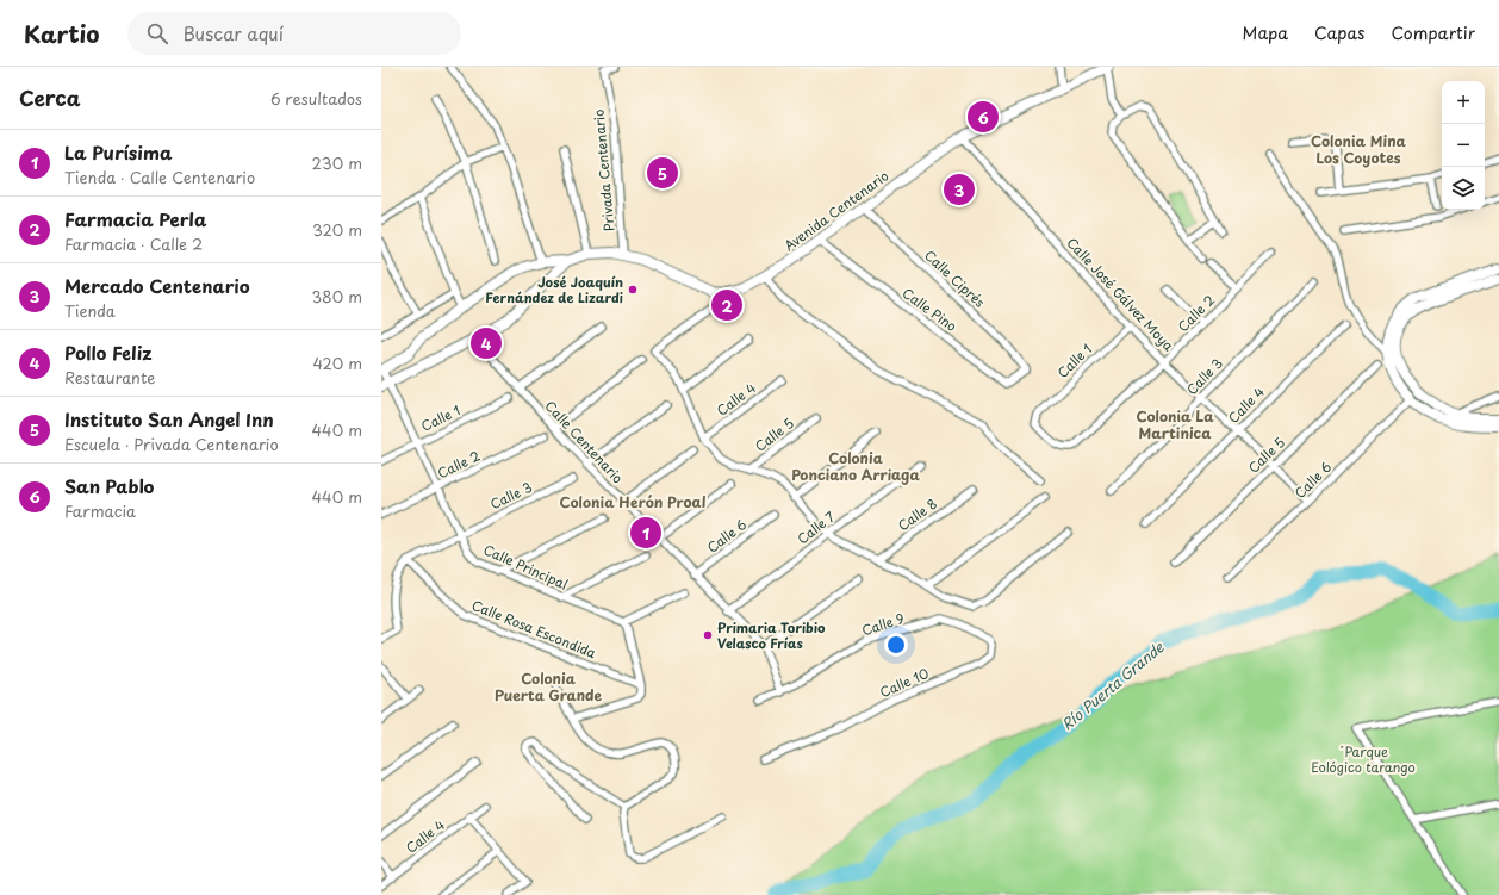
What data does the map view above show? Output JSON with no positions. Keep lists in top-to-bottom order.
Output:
{
  "streets": {
    "main road": ["Avenida Centenario"],
    "street": [
      "Privada Centenario",
      "Calle Ciprés",
      "Calle José Gálvez Moya",
      "Calle Pino",
      "Calle 2",
      "Calle 1",
      "Calle 3",
      "Calle 4",
      "Calle 5",
      "Calle Centenario",
      "Calle 6",
      "Calle 8",
      "Calle 7",
      "Calle Principal",
      "Calle 9",
      "Calle Rosa Escondida",
      "Calle 10"
    ]
  },
  "crossings": [
    ["Avenida Centenario", "Calle Ciprés"],
    ["Avenida Centenario", "Calle José Gálvez Moya"],
    ["Avenida Centenario", "Calle Pino"],
    ["Calle Ciprés", "Calle Pino"],
    ["Calle José Gálvez Moya", "Calle 2"],
    ["Calle José Gálvez Moya", "Calle 1"],
    ["Calle José Gálvez Moya", "Calle 3"],
    ["Calle José Gálvez Moya", "Calle 4"],
    ["Calle José Gálvez Moya", "Calle 5"],
    ["Calle José Gálvez Moya", "Calle 6"],
    ["Calle 2", "Calle 1"],
    ["Calle 2", "Calle Principal"],
    ["Calle 1", "Calle Principal"],
    ["Calle 3", "Calle Principal"],
    ["Calle Centenario", "Calle 6"],
    ["Calle Centenario", "Calle 7"],
    ["Calle Centenario", "Calle 9"],
    ["Calle 9", "Calle 10"]
  ],
  "districts": [
    "Colonia Mina Los Coyotes",
    "Colonia La Martinica",
    "Colonia Ponciano Arriaga",
    "Colonia Herón Proal",
    "Colonia Puerta Grande"
  ],
  "water": ["Río Puerta Grande"],
  "parks": ["´Parque Eológico tarango"],
  "places": ["José Joaquín Fernández de Lizardi", "Primaria Toribio Velasco Frías"],
  "page": {
    "header": "Kartio",
    "search": "Buscar aquí",
    "nav": ["Mapa", "Capas", "Compartir"],
    "heading": ["Cerca", "6 resultados"],
    "map_buttons": ["+", "−"],
    "pins": [
      "6",
      "5",
      "3",
      "2",
      "4",
      "1"
    ],
    "list": [
      {
        "mark": "1",
        "name": "La Purísima",
        "note": "Tienda · Calle Centenario",
        "value": "230 m"
      },
      {
        "mark": "2",
        "name": "Farmacia Perla",
        "note": "Farmacia · Calle 2",
        "value": "320 m"
      },
      {
        "mark": "3",
        "name": "Mercado Centenario",
        "note": "Tienda",
        "value": "380 m"
      },
      {
        "mark": "4",
        "name": "Pollo Feliz",
        "note": "Restaurante",
        "value": "420 m"
      },
      {
        "mark": "5",
        "name": "Instituto San Angel Inn",
        "note": "Escuela · Privada Centenario",
        "value": "440 m"
      },
      {
        "mark": "6",
        "name": "San Pablo",
        "note": "Farmacia",
        "value": "440 m"
      }
    ]
  }
}
